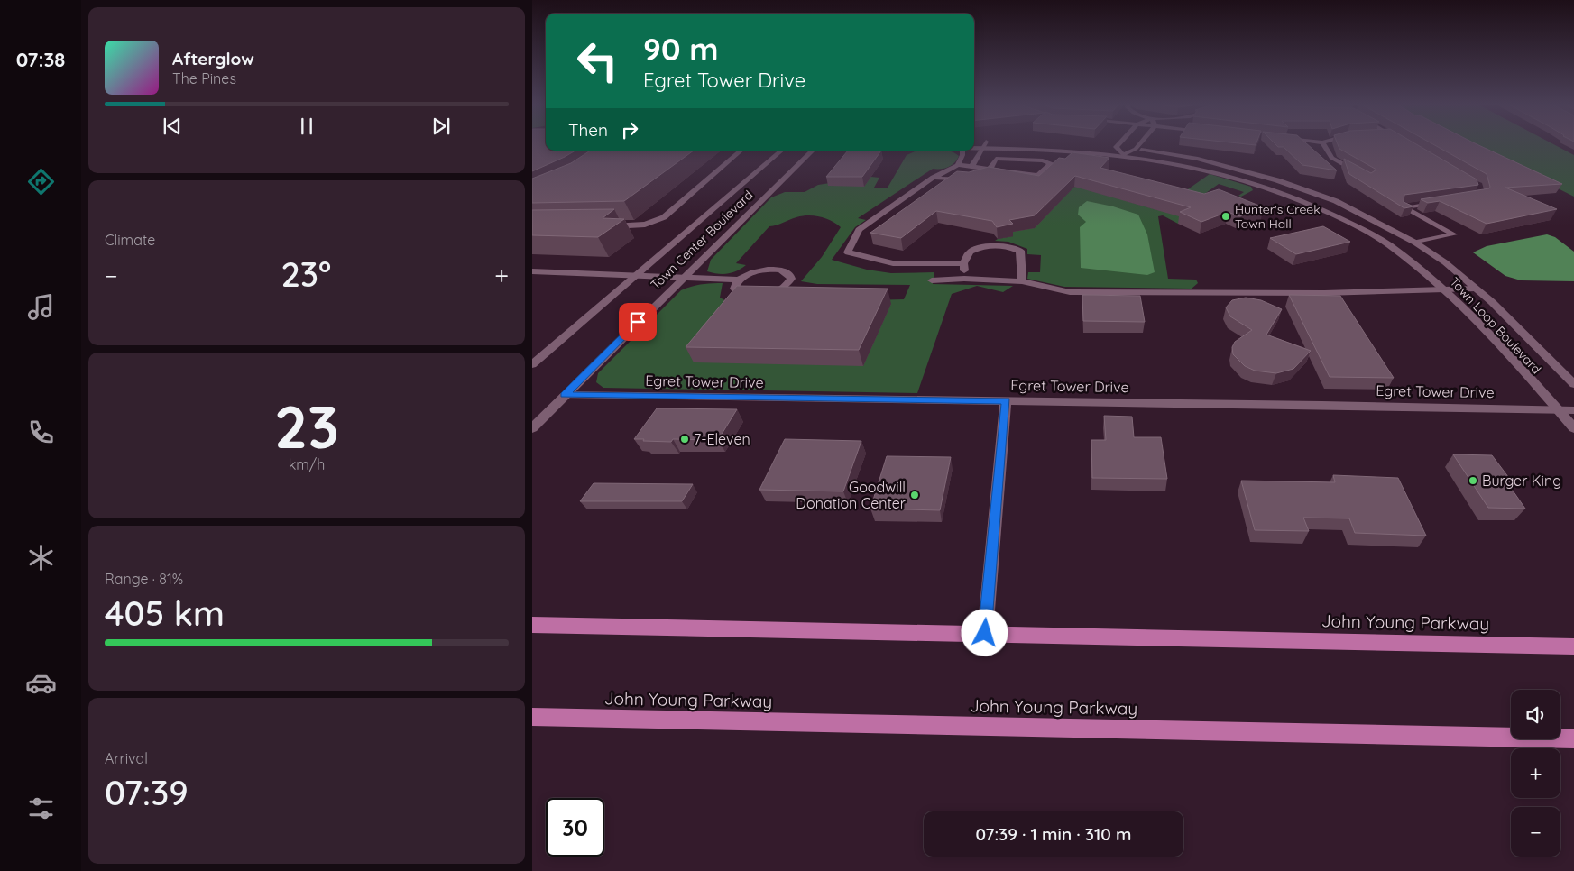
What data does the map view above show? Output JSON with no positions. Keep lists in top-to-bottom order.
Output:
{
  "streets": {
    "highway": ["John Young Parkway"],
    "street": ["Town Center Boulevard", "Town Loop Boulevard", "Egret Tower Drive"]
  },
  "crossings": [
    ["Town Center Boulevard", "Egret Tower Drive"],
    ["Town Loop Boulevard", "Egret Tower Drive"]
  ],
  "places": [
    "Hunter's Creek Town Hall",
    "7-Eleven",
    "Burger King",
    "Goodwill Donation Center"
  ],
  "page": {
    "tabs": "07:38",
    "turn": ["90 m", "Egret Tower Drive"],
    "song": ["Afterglow", "The Pines"],
    "then": "Then",
    "tile": [
      "Climate",
      ["23", "km/h"],
      ["Range · 81%", "405 km"],
      ["Arrival", "07:39"]
    ],
    "heat": ["−", "23°", "+"],
    "map_buttons": ["+", "−"],
    "limit": "30",
    "trip": "07:39 · 1 min · 310 m"
  }
}
